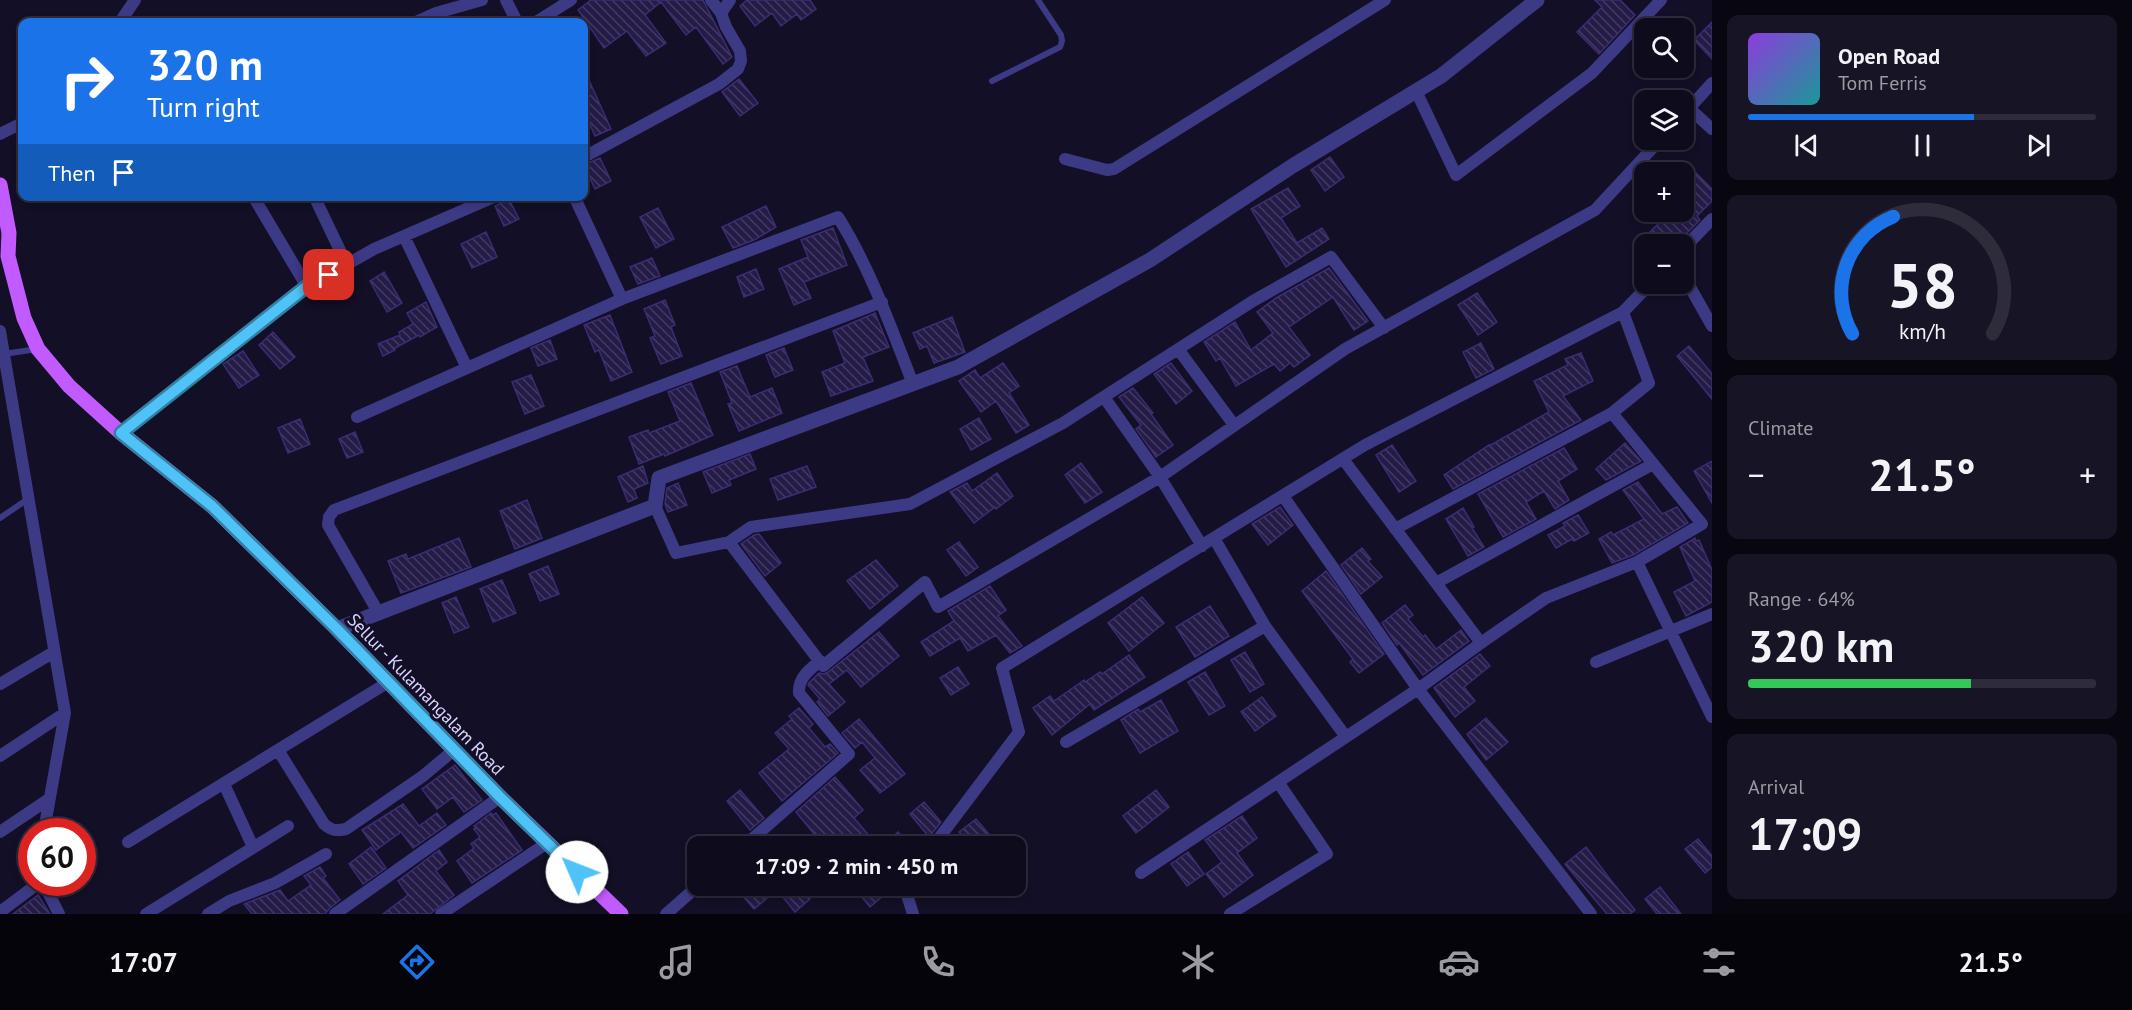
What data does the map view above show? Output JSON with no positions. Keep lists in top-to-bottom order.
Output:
{
  "streets": {
    "main road": ["Sellur - Kulamangalam Road"]
  },
  "page": {
    "map_buttons": ["+", "−"],
    "turn": ["320 m", "Turn right"],
    "song": ["Open Road", "Tom Ferris"],
    "then": "Then",
    "tile": [
      "Climate",
      ["Range · 64%", "320 km"],
      ["Arrival", "17:09"]
    ],
    "heat": ["−", "21.5°", "+"],
    "limit": "60",
    "trip": "17:09 · 2 min · 450 m",
    "tabs": ["17:07", "21.5°"],
    "gauge": ["58", "km/h"]
  }
}
